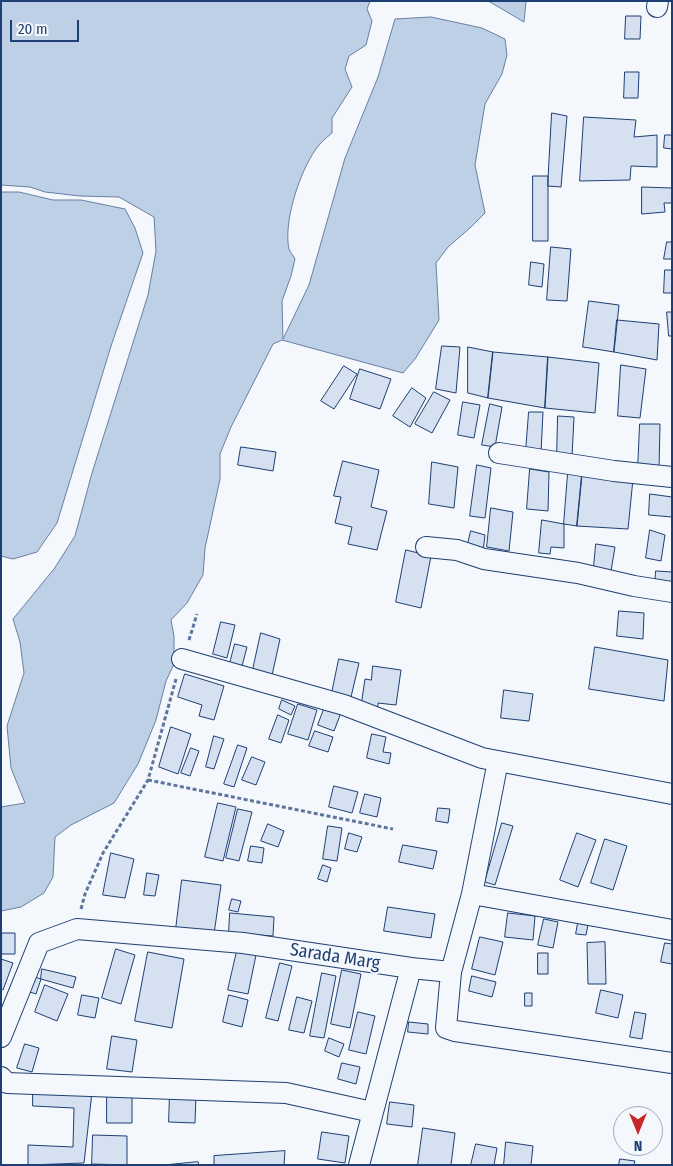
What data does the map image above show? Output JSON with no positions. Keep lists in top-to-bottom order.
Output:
{
  "streets": {
    "street": ["Sarada Marg"]
  },
  "scale_bar": "20 m",
  "north": "bottom"
}
